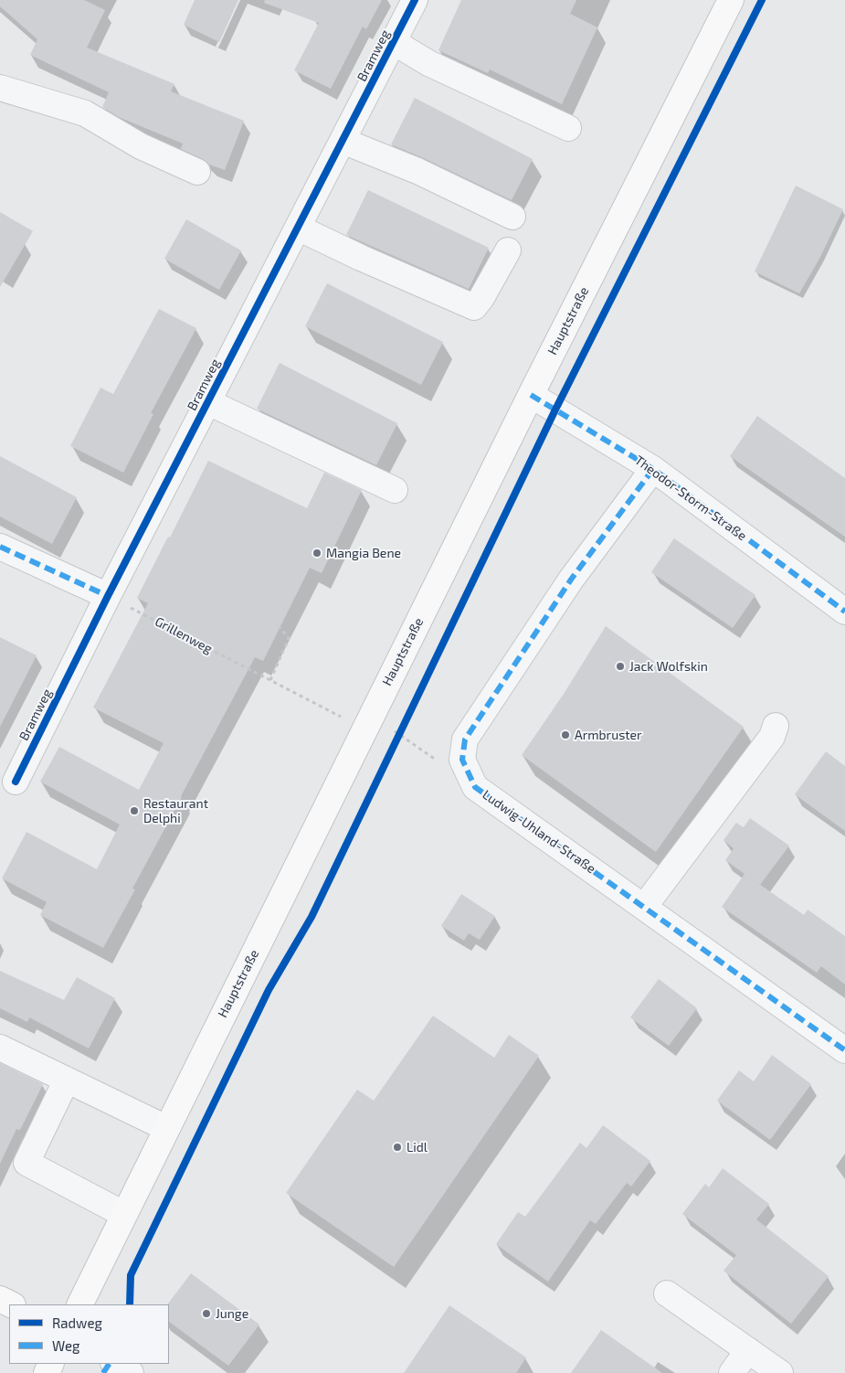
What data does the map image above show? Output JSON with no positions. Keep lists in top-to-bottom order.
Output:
{
  "streets": {
    "main road": ["Hauptstraße"],
    "street": ["Bramweg", "Theodor-Storm-Straße", "Ludwig-Uhland-Straße"],
    "path": ["Grillenweg"]
  },
  "crossings": [
    ["Bramweg", "Grillenweg"],
    ["Hauptstraße", "Theodor-Storm-Straße"],
    ["Hauptstraße", "Grillenweg"],
    ["Theodor-Storm-Straße", "Ludwig-Uhland-Straße"]
  ],
  "places": [
    "Mangia Bene",
    "Jack Wolfskin",
    "Armbruster",
    "Restaurant Delphi",
    "Lidl",
    "Junge"
  ],
  "legend": ["Radweg", "Weg"]
}
